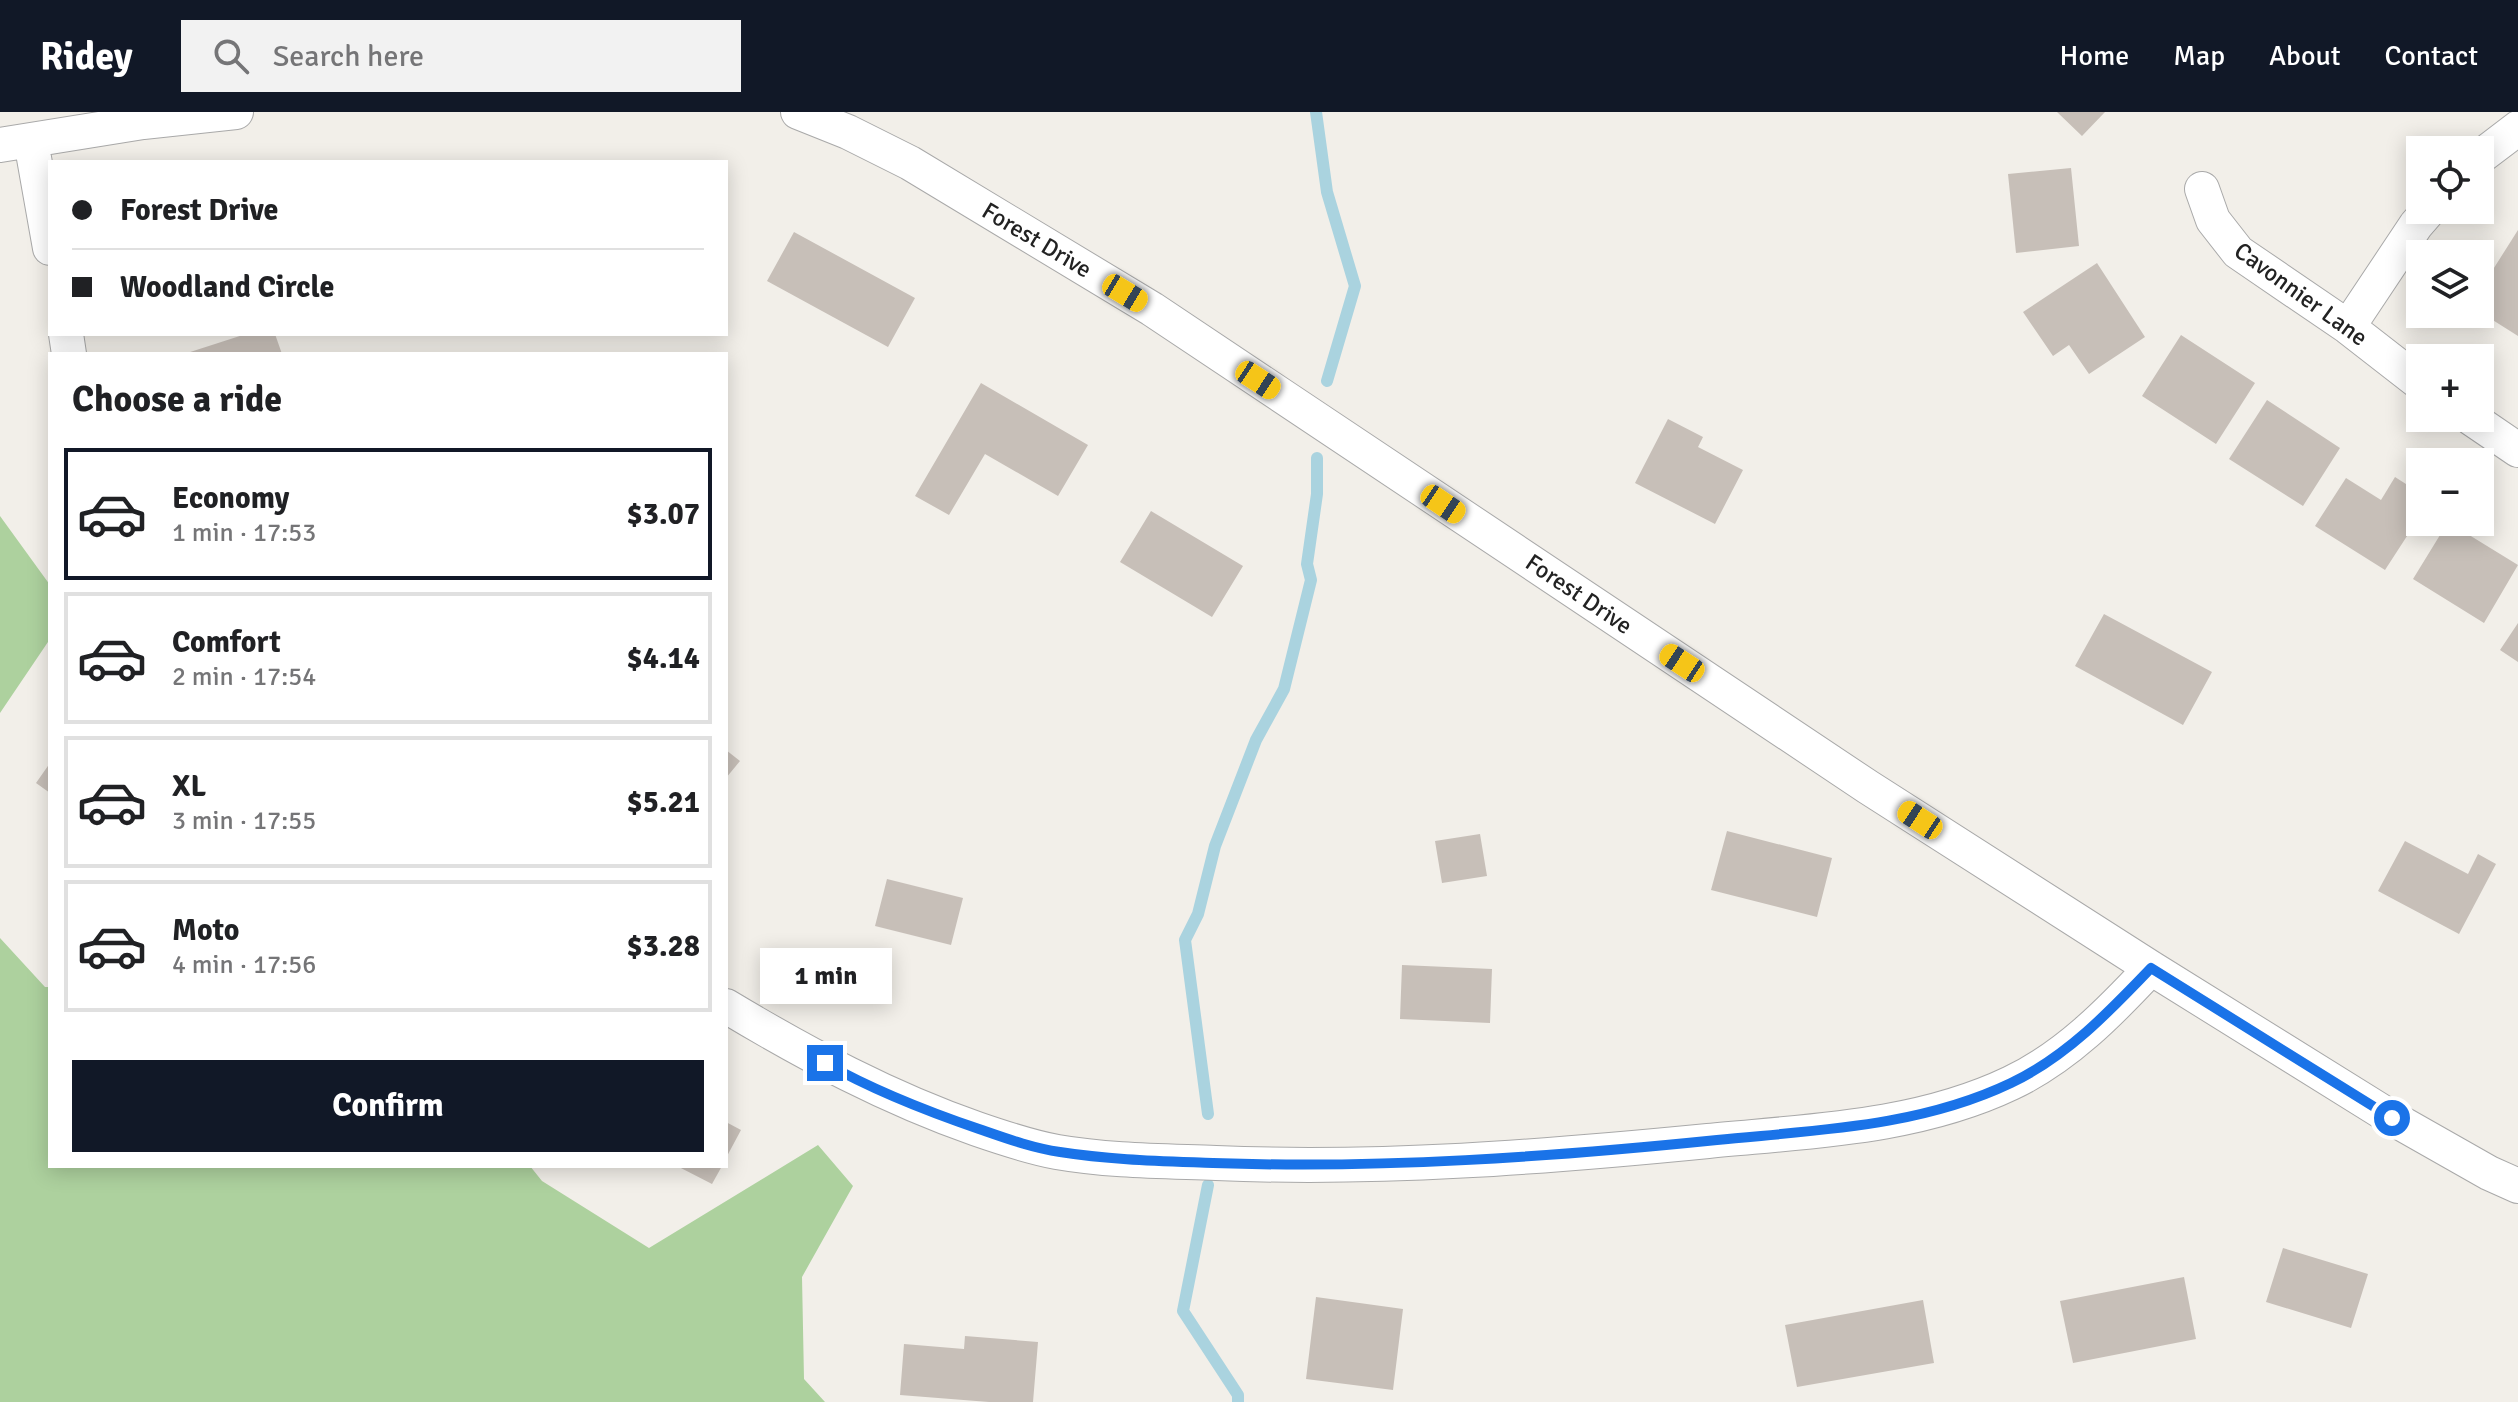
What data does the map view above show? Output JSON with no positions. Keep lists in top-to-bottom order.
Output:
{
  "streets": {
    "street": ["Forest Drive", "Cavonnier Lane"]
  },
  "page": {
    "header": "Ridey",
    "search": "Search here",
    "nav": [
      "Home",
      "Map",
      "About",
      "Contact"
    ],
    "map_buttons": ["+", "−"],
    "banner": ["Forest Drive", "Woodland Circle"],
    "heading": "Choose a ride",
    "list": [
      {
        "name": "Economy",
        "note": "1 min · 17:53",
        "value": "$3.07"
      },
      {
        "name": "Comfort",
        "note": "2 min · 17:54",
        "value": "$4.14"
      },
      {
        "name": "XL",
        "note": "3 min · 17:55",
        "value": "$5.21"
      },
      {
        "name": "Moto",
        "note": "4 min · 17:56",
        "value": "$3.28"
      }
    ],
    "bubble": "1 min",
    "buttons": "Confirm"
  }
}
